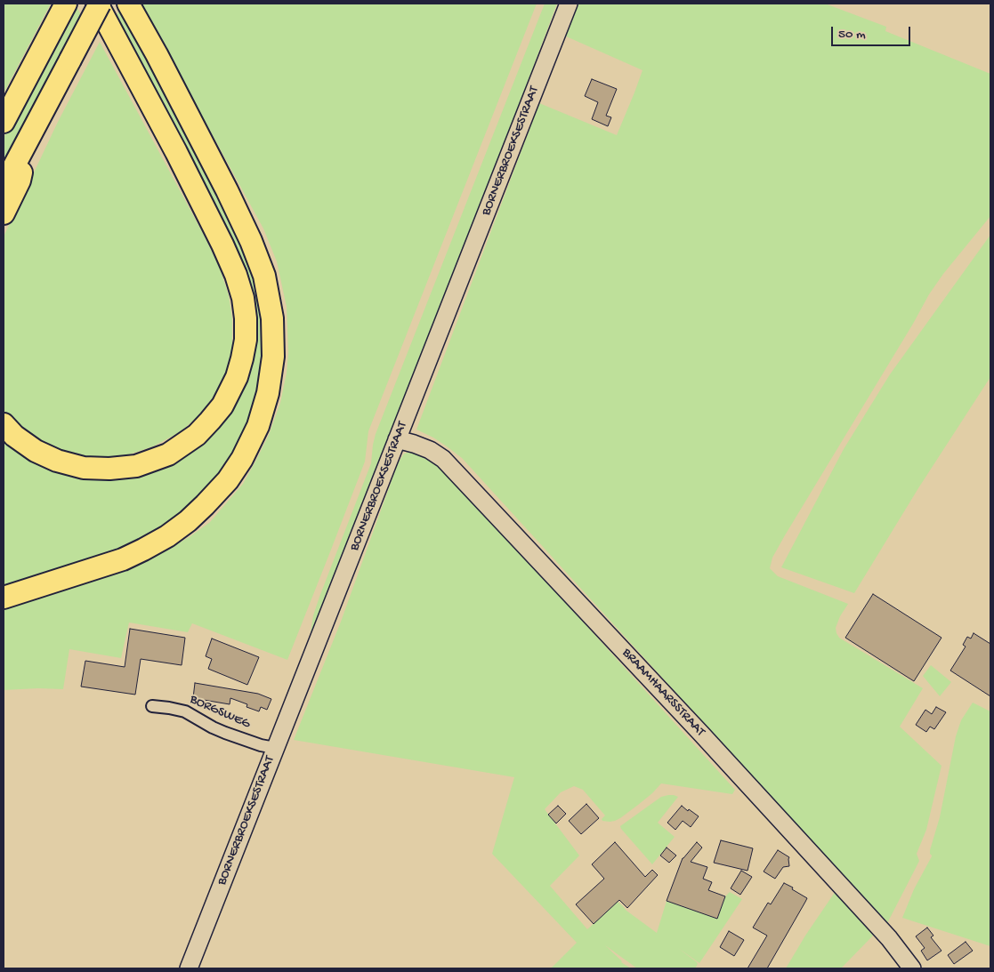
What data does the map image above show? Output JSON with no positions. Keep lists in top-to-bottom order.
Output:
{
  "streets": {
    "main road": ["BORNERBROEKSESTRAAT", "BRAAMHAARSSTRAAT"],
    "street": ["BORGSWEG"]
  },
  "crossings": [
    ["BORNERBROEKSESTRAAT", "BRAAMHAARSSTRAAT"],
    ["BORNERBROEKSESTRAAT", "BORGSWEG"]
  ],
  "scale_bar": "50 m"
}
